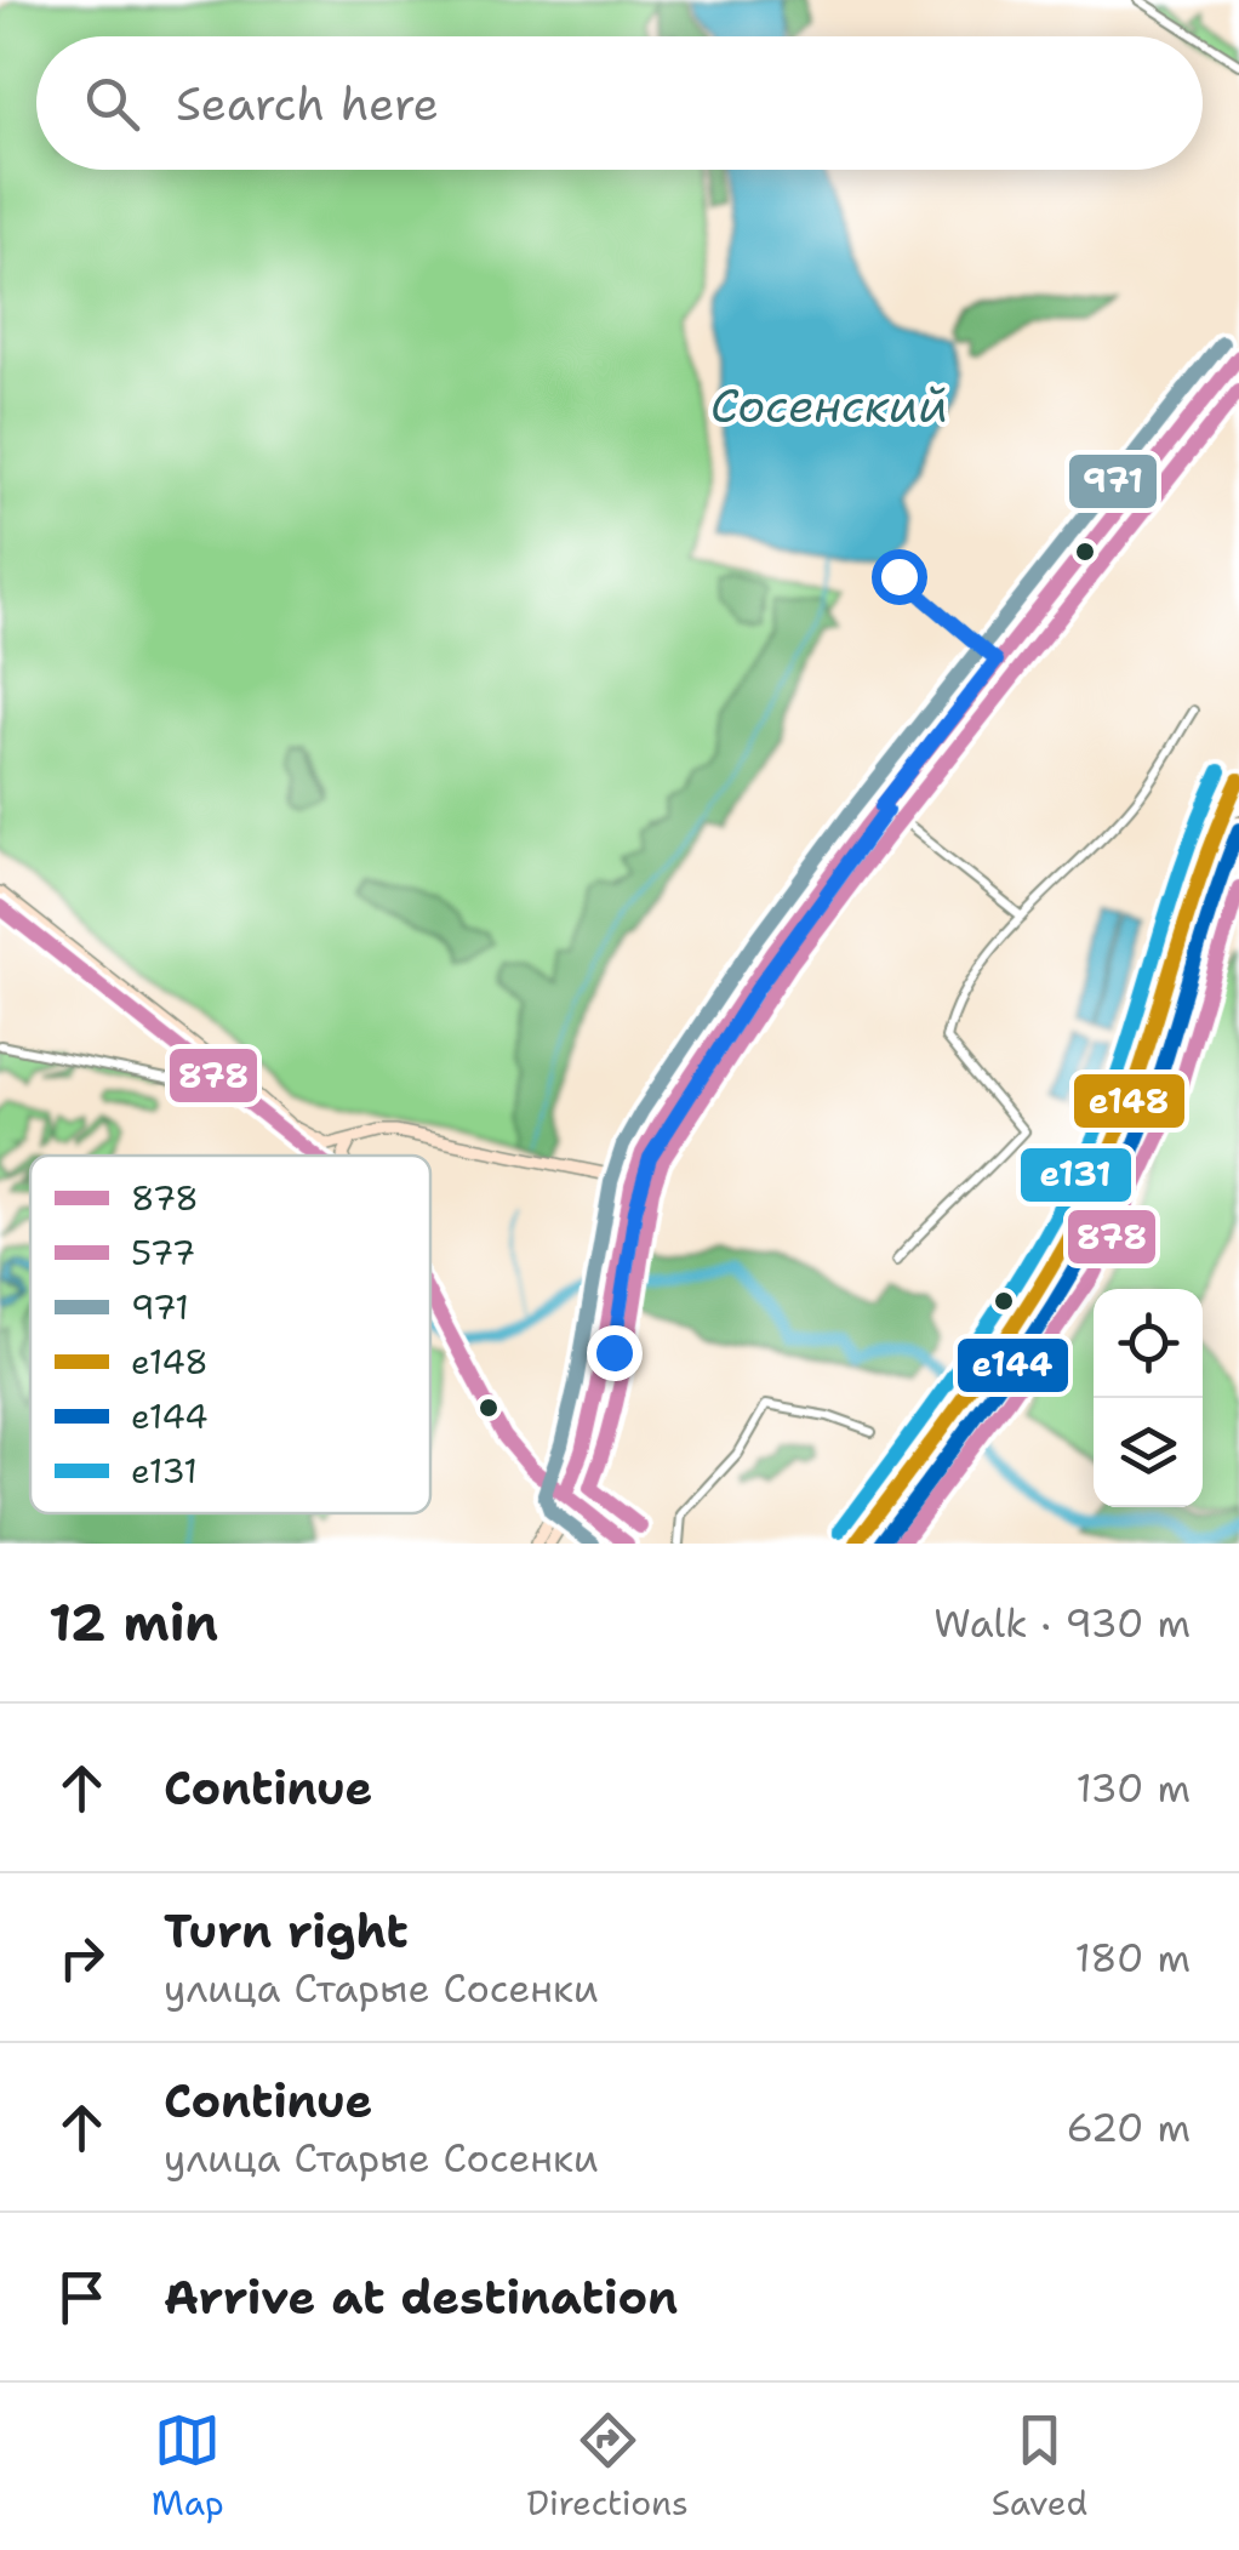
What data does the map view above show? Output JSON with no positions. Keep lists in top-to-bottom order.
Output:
{
  "water": ["Сосенский"],
  "lines": [
    "transit line 971",
    "transit line 878",
    "transit line 577",
    "transit line е131",
    "transit line е148",
    "transit line е144"
  ],
  "legend": [
    "878",
    "577",
    "971",
    "е148",
    "е144",
    "е131"
  ],
  "page": {
    "search": "Search here",
    "heading": ["12 min", "Walk · 930 m"],
    "list": [
      ["Continue", "130 m"],
      ["Turn right", "улица Старые Сосенки", "180 m"],
      ["Continue", "улица Старые Сосенки", "620 m"],
      "Arrive at destination"
    ],
    "nav": ["Map", "Directions", "Saved"]
  }
}
